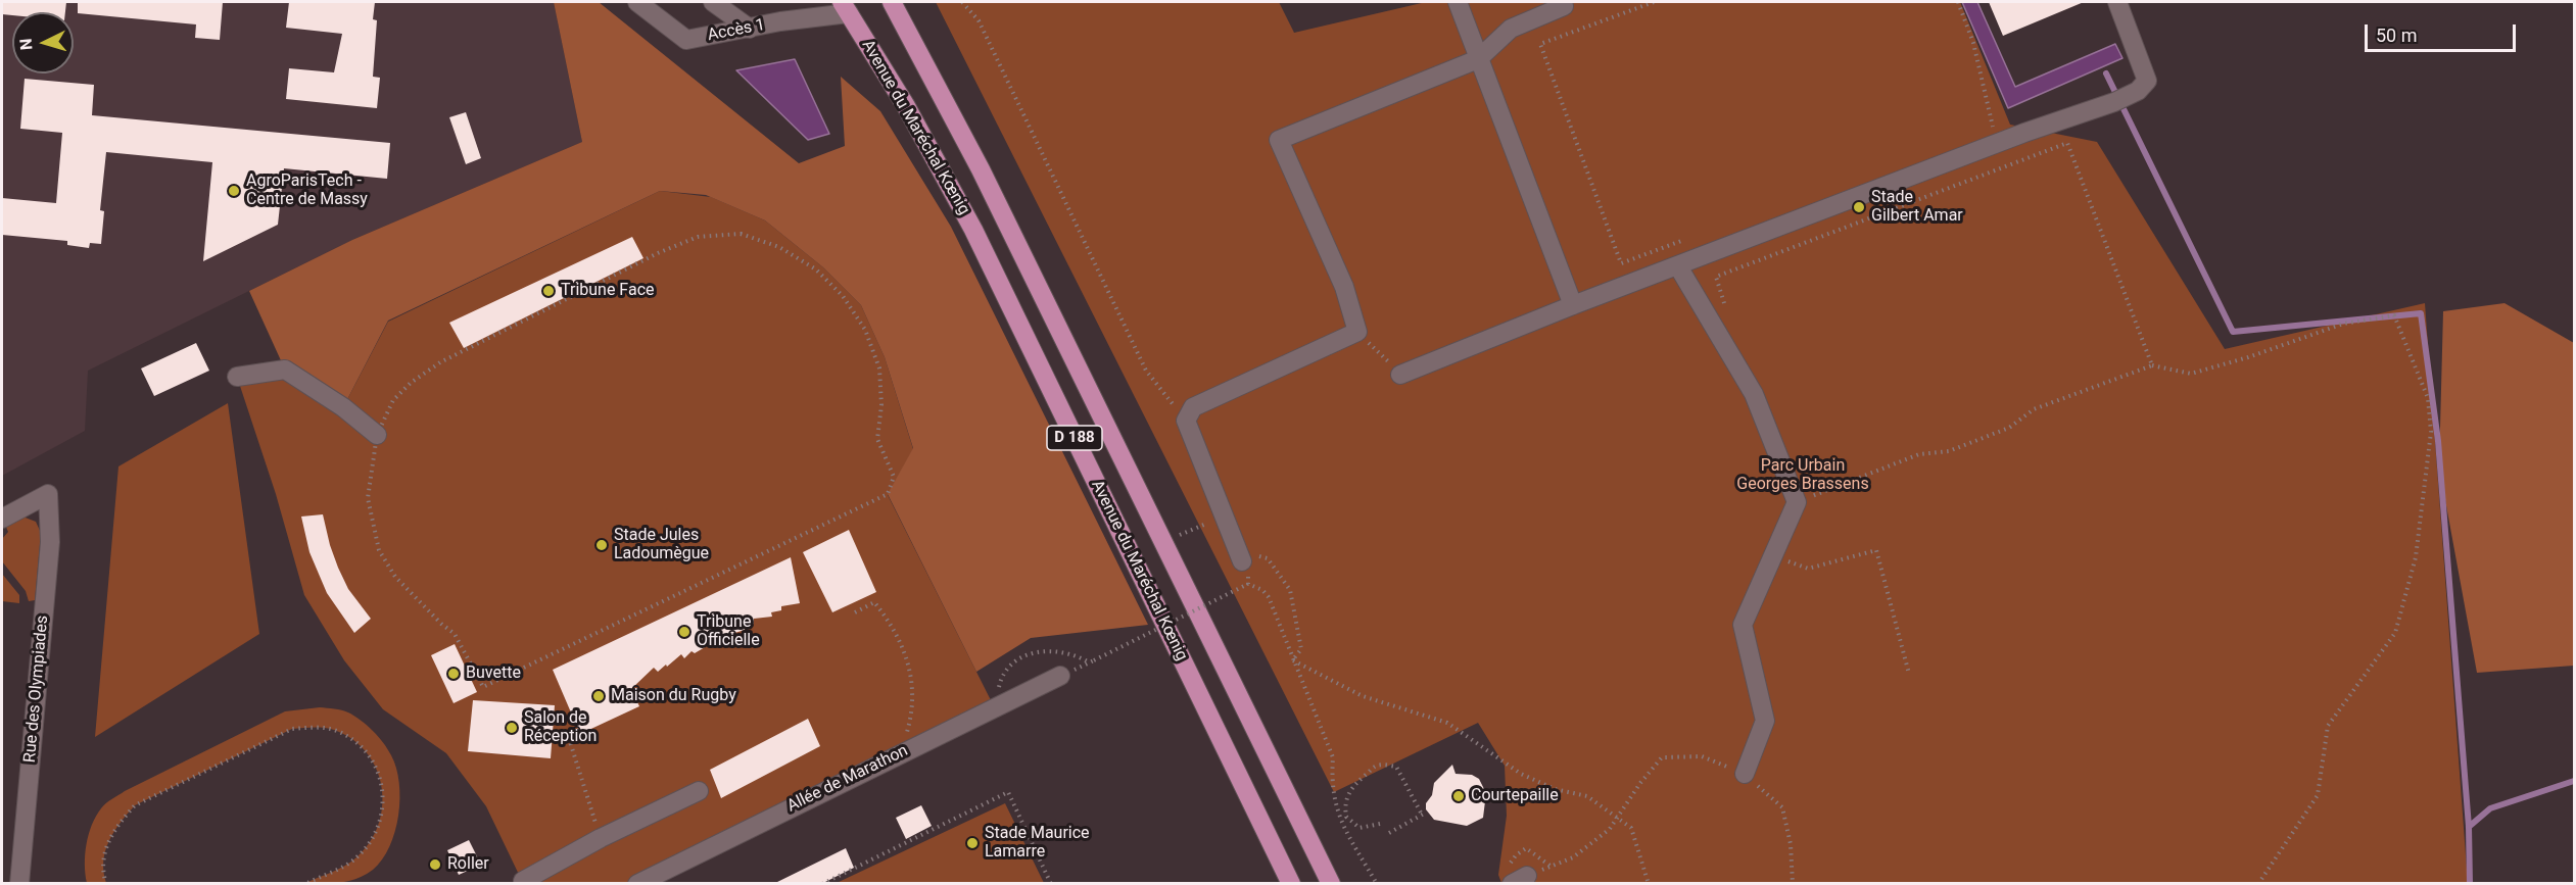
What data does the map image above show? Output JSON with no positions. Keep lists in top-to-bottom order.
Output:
{
  "streets": {
    "main road": ["Avenue du Maréchal Kœnig", "D 188"],
    "street": ["Accès 1", "Rue des Olympiades", "Allée de Marathon"]
  },
  "crossings": [
    ["Accès 1", "Avenue du Maréchal Kœnig"]
  ],
  "parks": ["Parc Urbain Georges Brassens"],
  "places": [
    "AgroParisTech - Centre de Massy",
    "Stade Gilbert Amar",
    "Tribune Face",
    "Stade Jules Ladoumègue",
    "Tribune Officielle",
    "Buvette",
    "Maison du Rugby",
    "Salon de Réception",
    "Courtepaille",
    "Stade Maurice Lamarre",
    "Roller"
  ],
  "scale_bar": "50 m",
  "north": "left"
}
